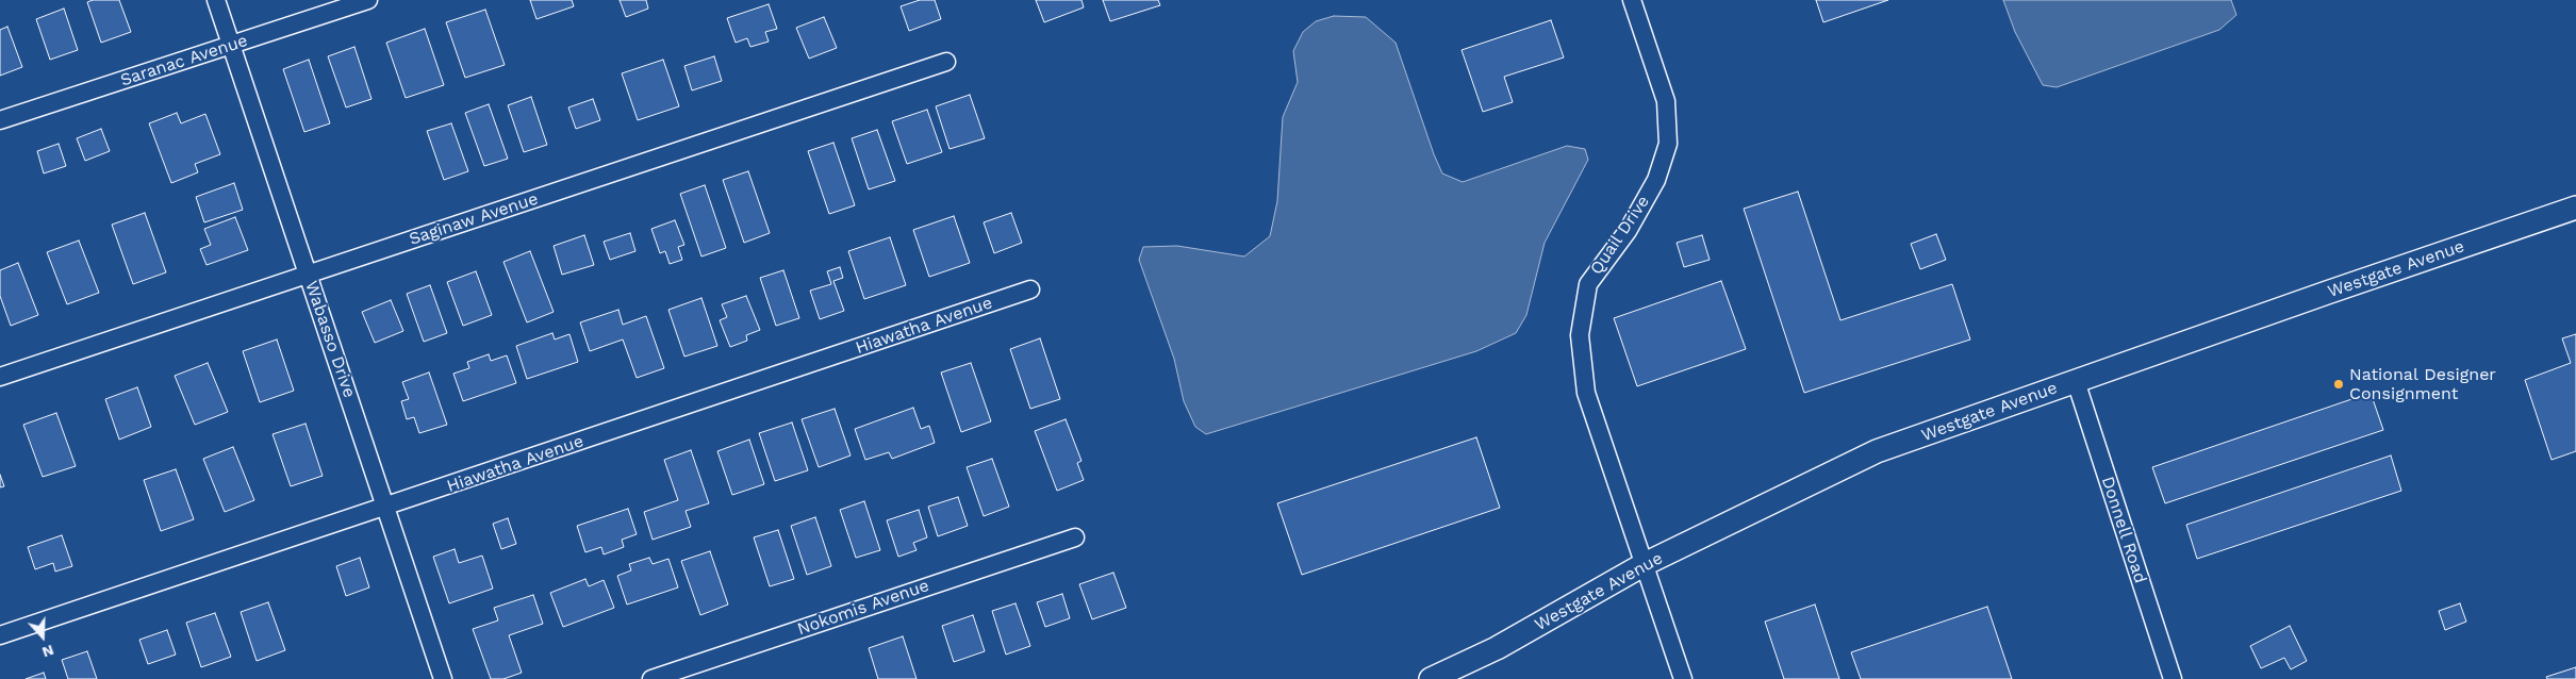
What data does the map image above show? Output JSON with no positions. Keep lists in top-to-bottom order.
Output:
{
  "streets": {
    "street": [
      "Saranac Avenue",
      "Saginaw Avenue",
      "Quail Drive",
      "Westgate Avenue",
      "Hiawatha Avenue",
      "Wabasso Drive",
      "Donnell Road",
      "Nokomis Avenue"
    ]
  },
  "crossings": [
    ["Saranac Avenue", "Wabasso Drive"],
    ["Saginaw Avenue", "Wabasso Drive"],
    ["Quail Drive", "Westgate Avenue"],
    ["Westgate Avenue", "Donnell Road"],
    ["Hiawatha Avenue", "Wabasso Drive"]
  ],
  "places": ["National Designer Consignment"],
  "north": "bottom"
}
